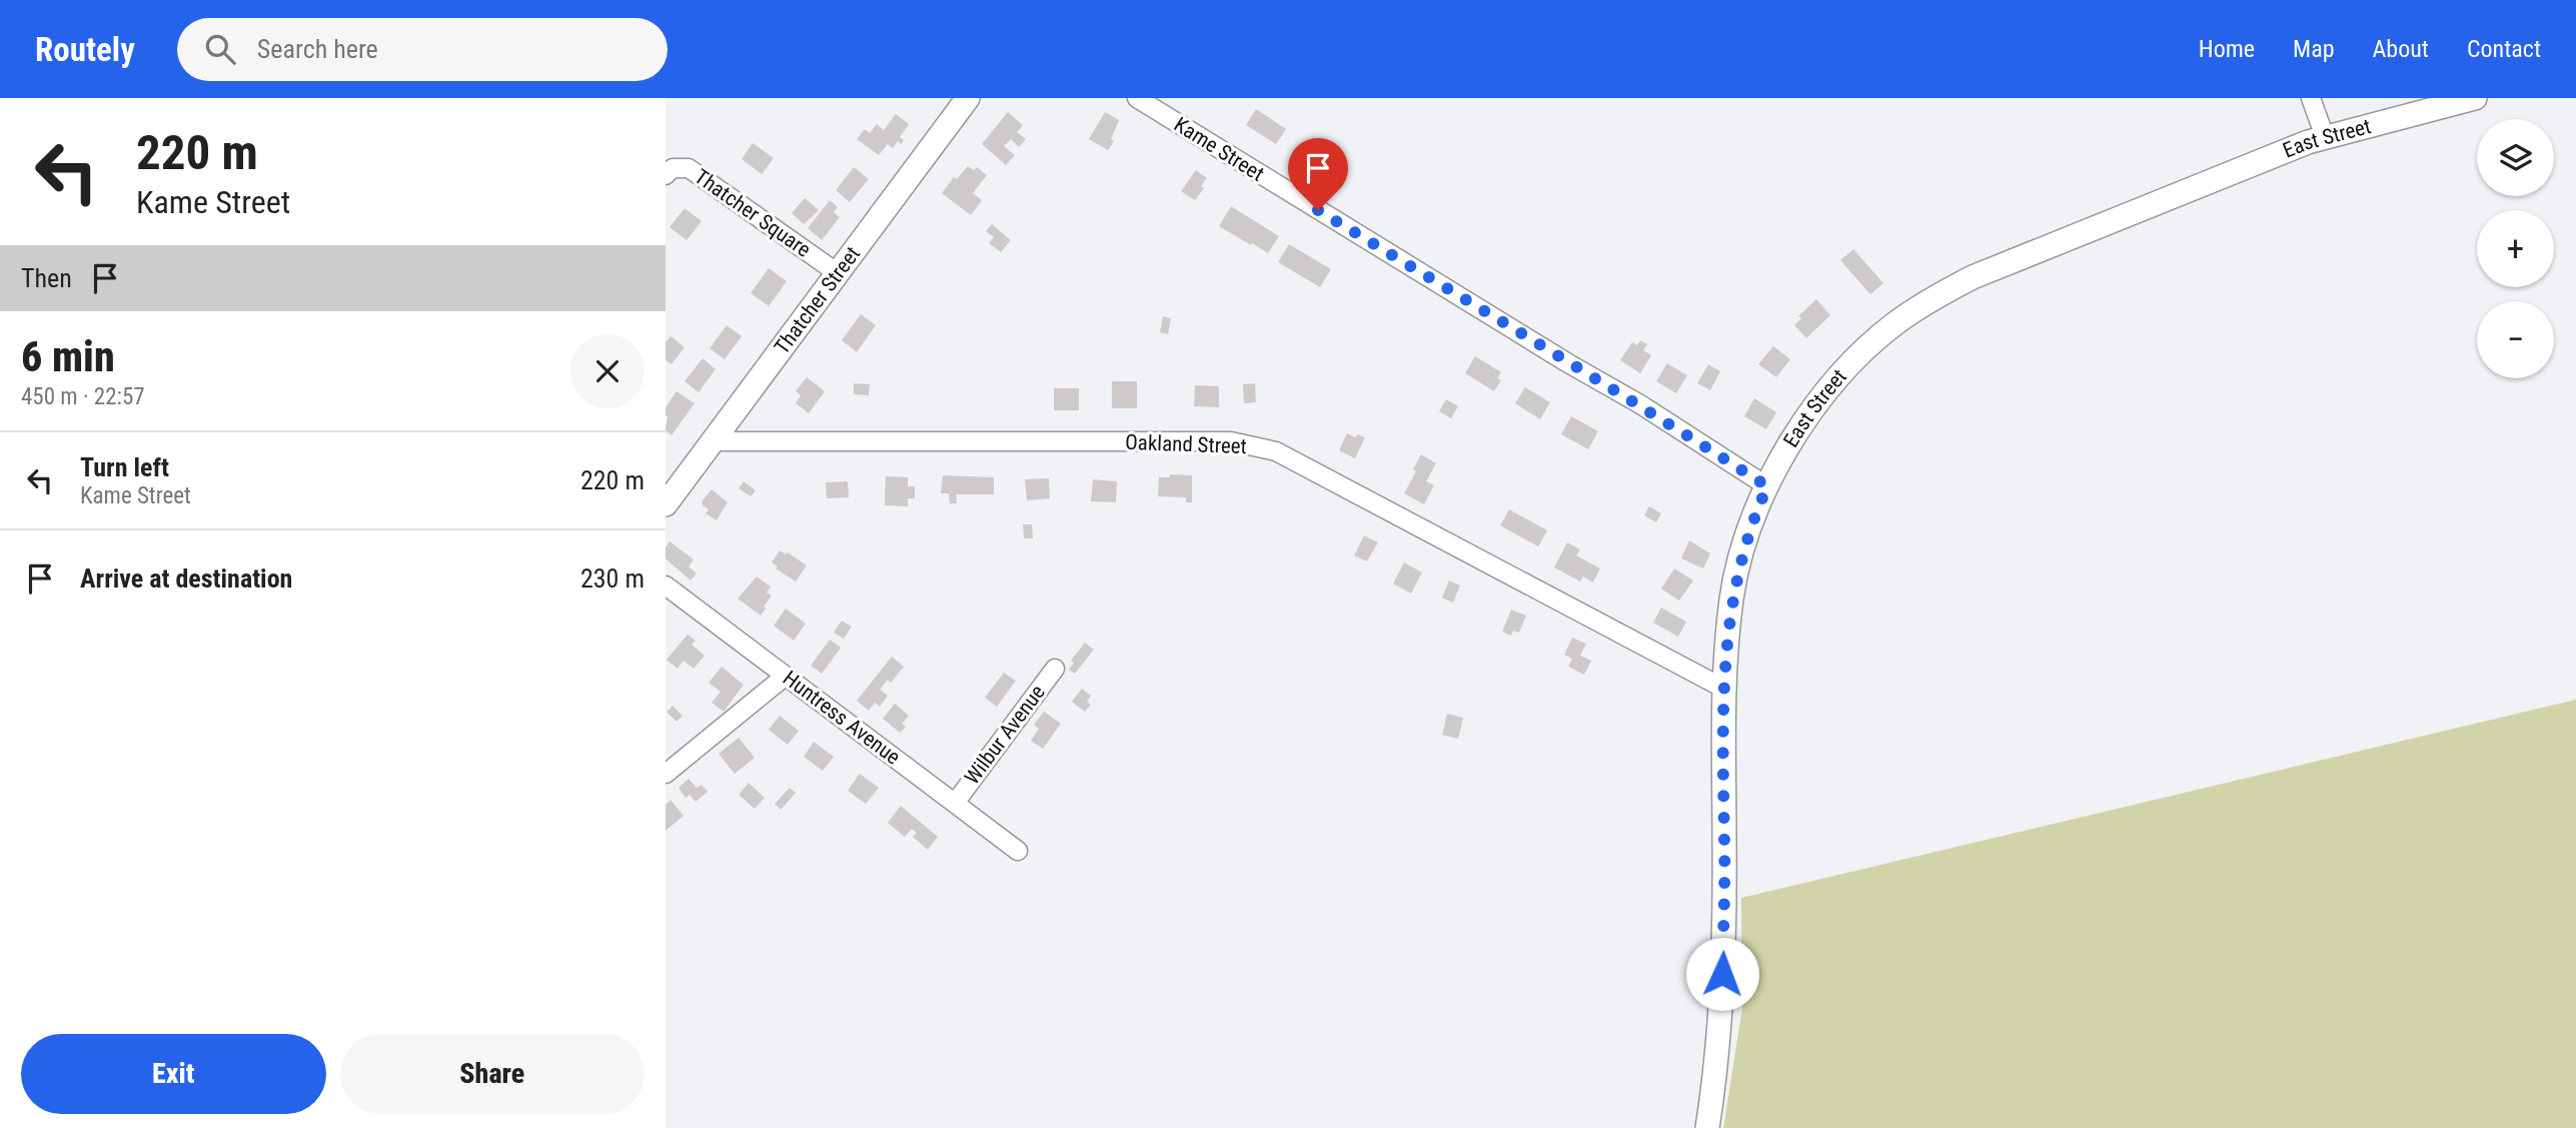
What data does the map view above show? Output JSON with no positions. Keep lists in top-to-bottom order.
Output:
{
  "streets": {
    "street": [
      "East Street",
      "Kame Street",
      "Thatcher Square",
      "Thatcher Street",
      "Oakland Street",
      "Huntress Avenue",
      "Wilbur Avenue"
    ]
  },
  "crossings": [
    ["East Street", "Kame Street"],
    ["East Street", "Oakland Street"],
    ["Thatcher Square", "Thatcher Street"],
    ["Thatcher Street", "Oakland Street"],
    ["Huntress Avenue", "Wilbur Avenue"]
  ],
  "page": {
    "header": "Routely",
    "search": "Search here",
    "nav": [
      "Home",
      "Map",
      "About",
      "Contact"
    ],
    "turn": ["220 m", "Kame Street"],
    "map_buttons": ["+", "−"],
    "then": "Then",
    "heading": ["6 min", "450 m · 22:57"],
    "list": [
      {
        "name": "Turn left",
        "note": "Kame Street",
        "value": "220 m"
      },
      {
        "name": "Arrive at destination",
        "value": "230 m"
      }
    ],
    "buttons": ["Exit", "Share"]
  }
}
